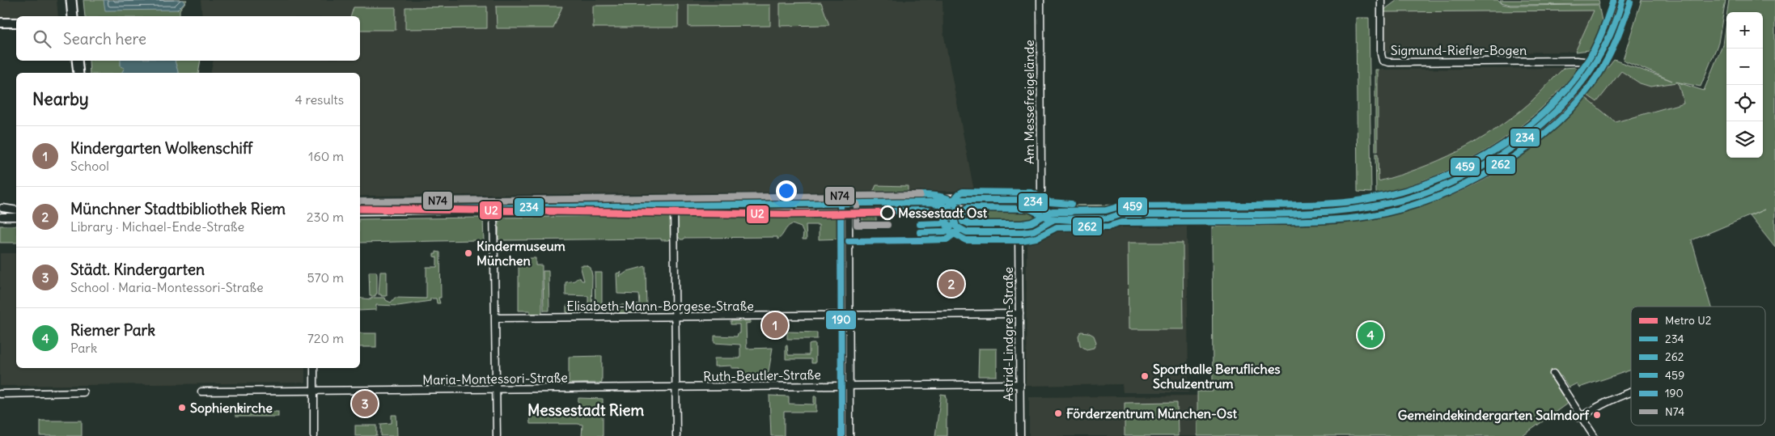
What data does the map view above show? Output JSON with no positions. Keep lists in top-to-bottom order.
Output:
{
  "streets": {
    "street": [
      "Sigmund-Riefler-Bogen",
      "Am Messefreigelände",
      "Elisabeth-Mann-Borgese-Straße",
      "Astrid-Lindgren-Straße",
      "Ruth-Beutler-Straße",
      "Maria-Montessori-Straße"
    ]
  },
  "crossings": [
    ["Elisabeth-Mann-Borgese-Straße", "Astrid-Lindgren-Straße"],
    ["Astrid-Lindgren-Straße", "Ruth-Beutler-Straße"],
    ["Ruth-Beutler-Straße", "Maria-Montessori-Straße"]
  ],
  "districts": ["Messestadt Riem"],
  "places": [
    "Messestadt Ost",
    "Kindermuseum München",
    "Sporthalle Berufliches Schulzentrum",
    "Sophienkirche",
    "Förderzentrum München-Ost",
    "Gemeindekindergarten Salmdorf"
  ],
  "lines": [
    "transit line 234",
    "transit line 459",
    "transit line 262",
    "transit line N74",
    "transit line 190",
    "metro line U2"
  ],
  "legend": [
    "Metro U2",
    "234",
    "262",
    "459",
    "190",
    "N74"
  ],
  "page": {
    "map_buttons": ["+", "−"],
    "search": "Search here",
    "heading": ["Nearby", "4 results"],
    "list": [
      {
        "mark": "1",
        "name": "Kindergarten Wolkenschiff",
        "note": "School",
        "value": "160 m"
      },
      {
        "mark": "2",
        "name": "Münchner Stadtbibliothek Riem",
        "note": "Library · Michael-Ende-Straße",
        "value": "230 m"
      },
      {
        "mark": "3",
        "name": "Städt. Kindergarten",
        "note": "School · Maria-Montessori-Straße",
        "value": "570 m"
      },
      {
        "mark": "4",
        "name": "Riemer Park",
        "note": "Park",
        "value": "720 m"
      }
    ],
    "pins": [
      "2",
      "1",
      "4",
      "3"
    ]
  }
}
